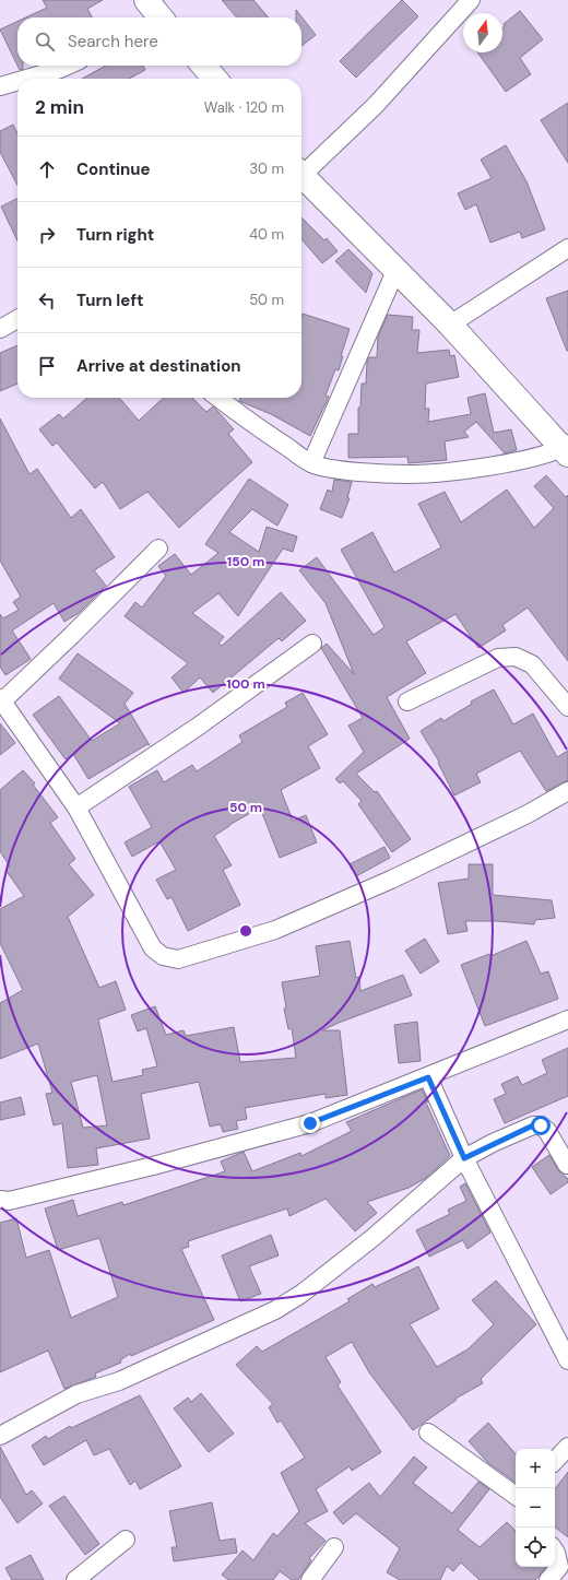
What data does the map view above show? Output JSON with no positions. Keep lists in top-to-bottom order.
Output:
{
  "north": "top",
  "page": {
    "search": "Search here",
    "heading": ["2 min", "Walk · 120 m"],
    "list": [
      ["Continue", "30 m"],
      ["Turn right", "40 m"],
      ["Turn left", "50 m"],
      "Arrive at destination"
    ],
    "map_buttons": ["+", "−"]
  },
  "rings": ["150 m", "100 m", "50 m"]
}
